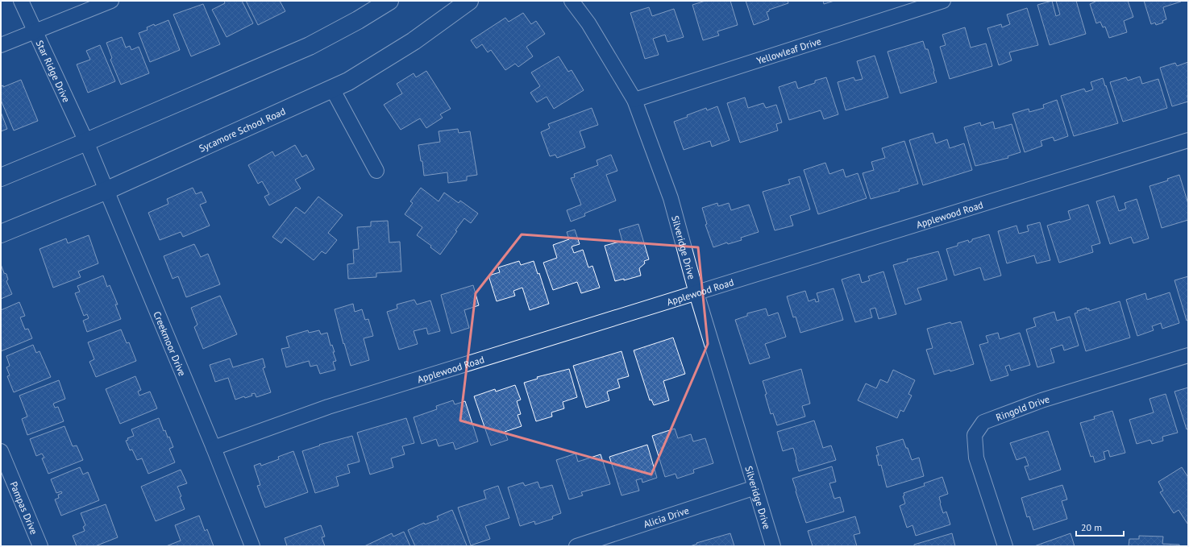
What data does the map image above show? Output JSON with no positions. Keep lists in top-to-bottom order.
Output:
{
  "streets": {
    "main road": ["Sycamore School Road"],
    "street": [
      "Yellowleaf Drive",
      "Star Ridge Drive",
      "Applewood Road",
      "Silveridge Drive",
      "Creekmoor Drive",
      "Ringold Drive",
      "Pampas Drive",
      "Alicia Drive"
    ]
  },
  "crossings": [
    ["Yellowleaf Drive", "Silveridge Drive"],
    ["Star Ridge Drive", "Creekmoor Drive"],
    ["Sycamore School Road", "Creekmoor Drive"],
    ["Applewood Road", "Silveridge Drive"],
    ["Applewood Road", "Creekmoor Drive"],
    ["Silveridge Drive", "Alicia Drive"]
  ],
  "scale_bar": "20 m"
}
